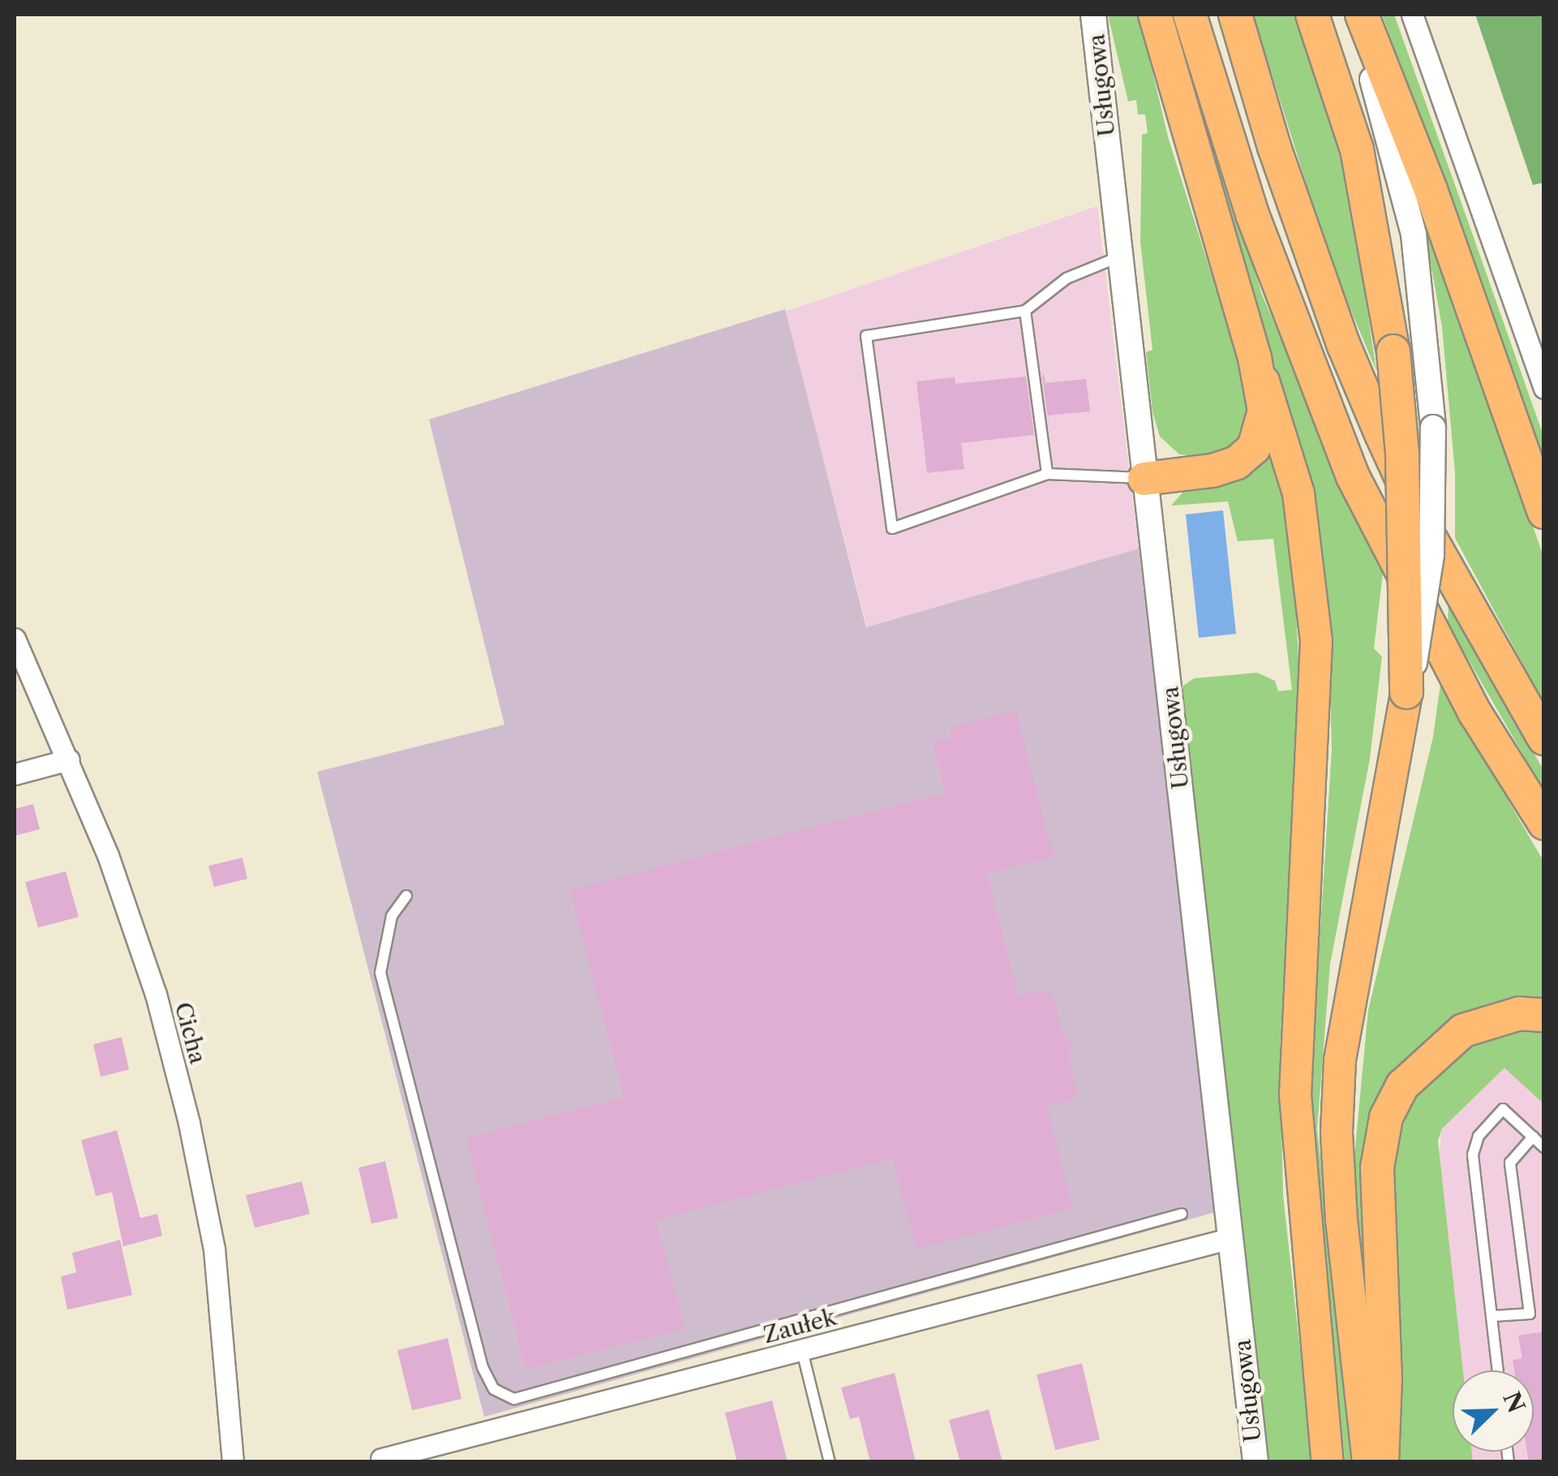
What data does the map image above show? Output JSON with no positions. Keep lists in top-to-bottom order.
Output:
{
  "streets": {
    "street": ["Usługowa", "Cicha", "Zaułek"]
  },
  "crossings": [
    ["Usługowa", "Zaułek"]
  ],
  "north": "top right"
}
